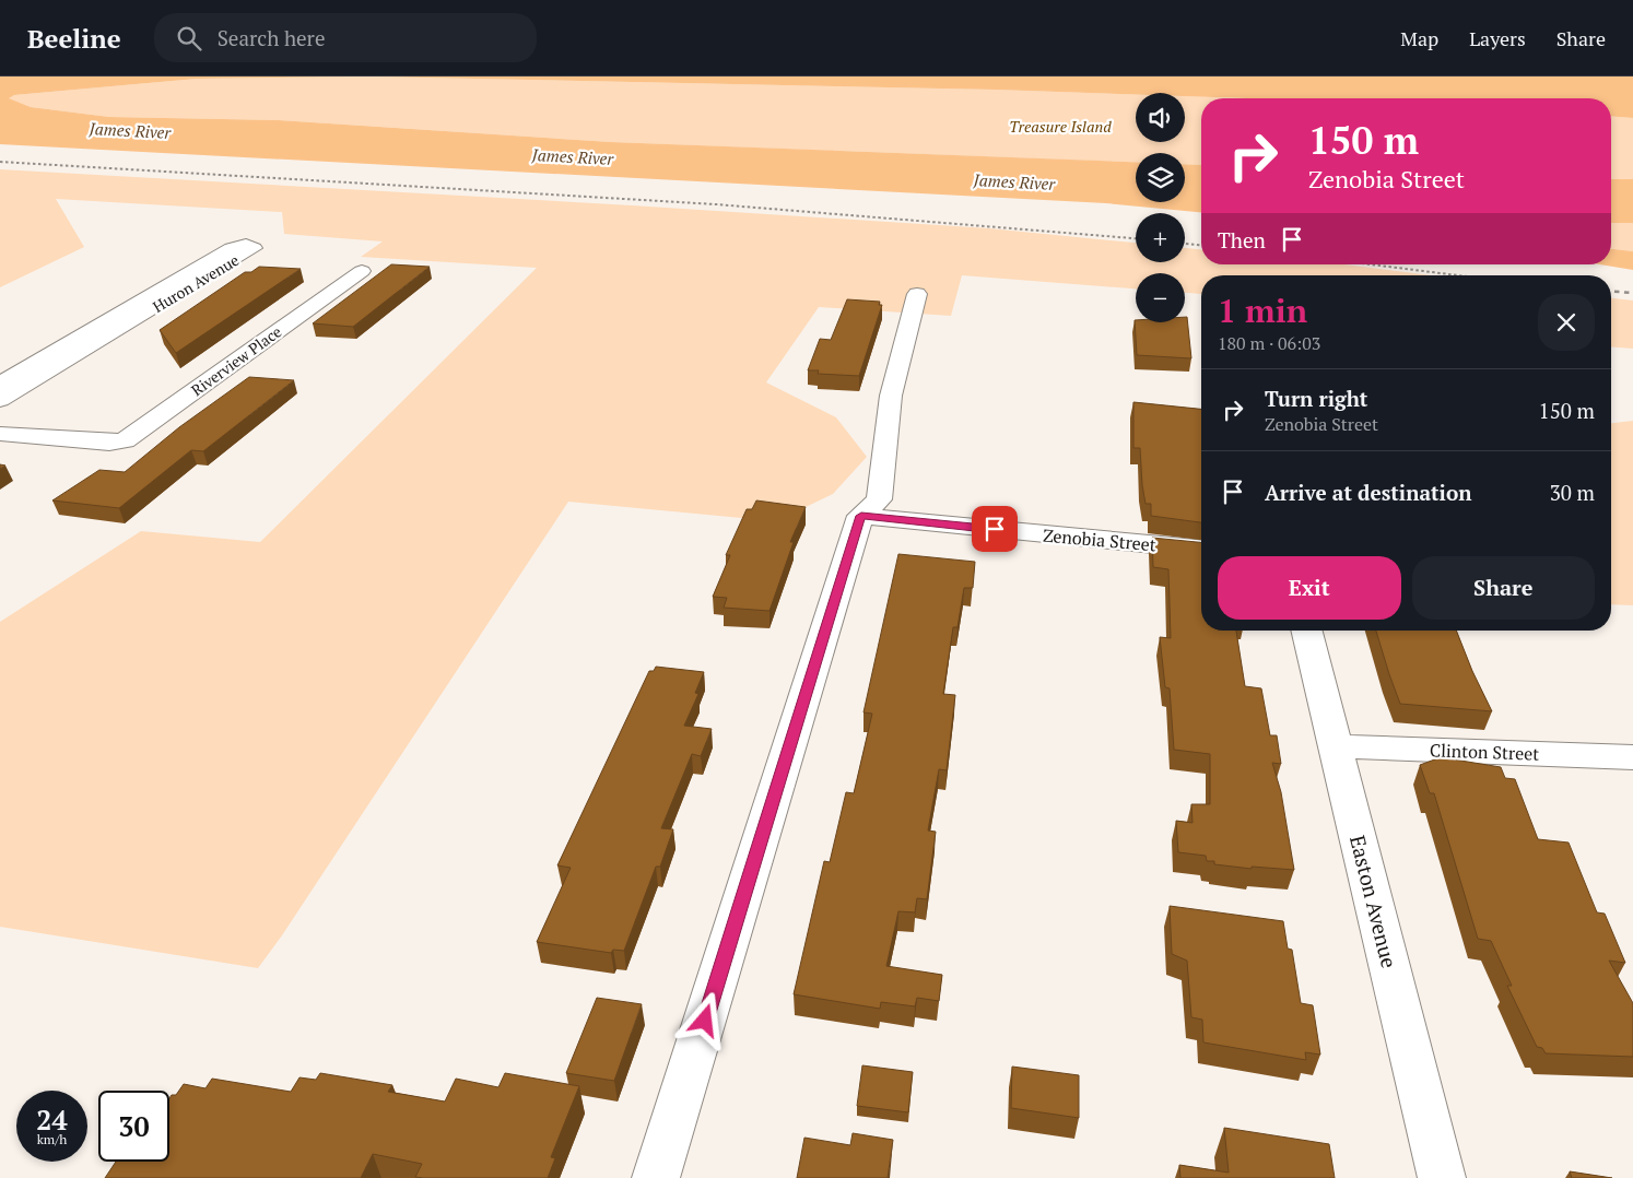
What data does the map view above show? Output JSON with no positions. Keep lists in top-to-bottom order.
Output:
{
  "streets": {
    "street": [
      "Huron Avenue",
      "Riverview Place",
      "Zenobia Street",
      "Clinton Street",
      "Easton Avenue"
    ]
  },
  "crossings": [
    ["Clinton Street", "Easton Avenue"]
  ],
  "water": ["James River"],
  "parks": ["Treasure Island"],
  "page": {
    "header": "Beeline",
    "search": "Search here",
    "nav": ["Map", "Layers", "Share"],
    "map_buttons": ["+", "−"],
    "turn": ["150 m", "Zenobia Street"],
    "then": "Then",
    "heading": ["1 min", "180 m · 06:03"],
    "list": [
      {
        "name": "Turn right",
        "note": "Zenobia Street",
        "value": "150 m"
      },
      {
        "name": "Arrive at destination",
        "value": "30 m"
      }
    ],
    "buttons": ["Exit", "Share"],
    "speed": "24 km/h",
    "limit": "30"
  }
}
